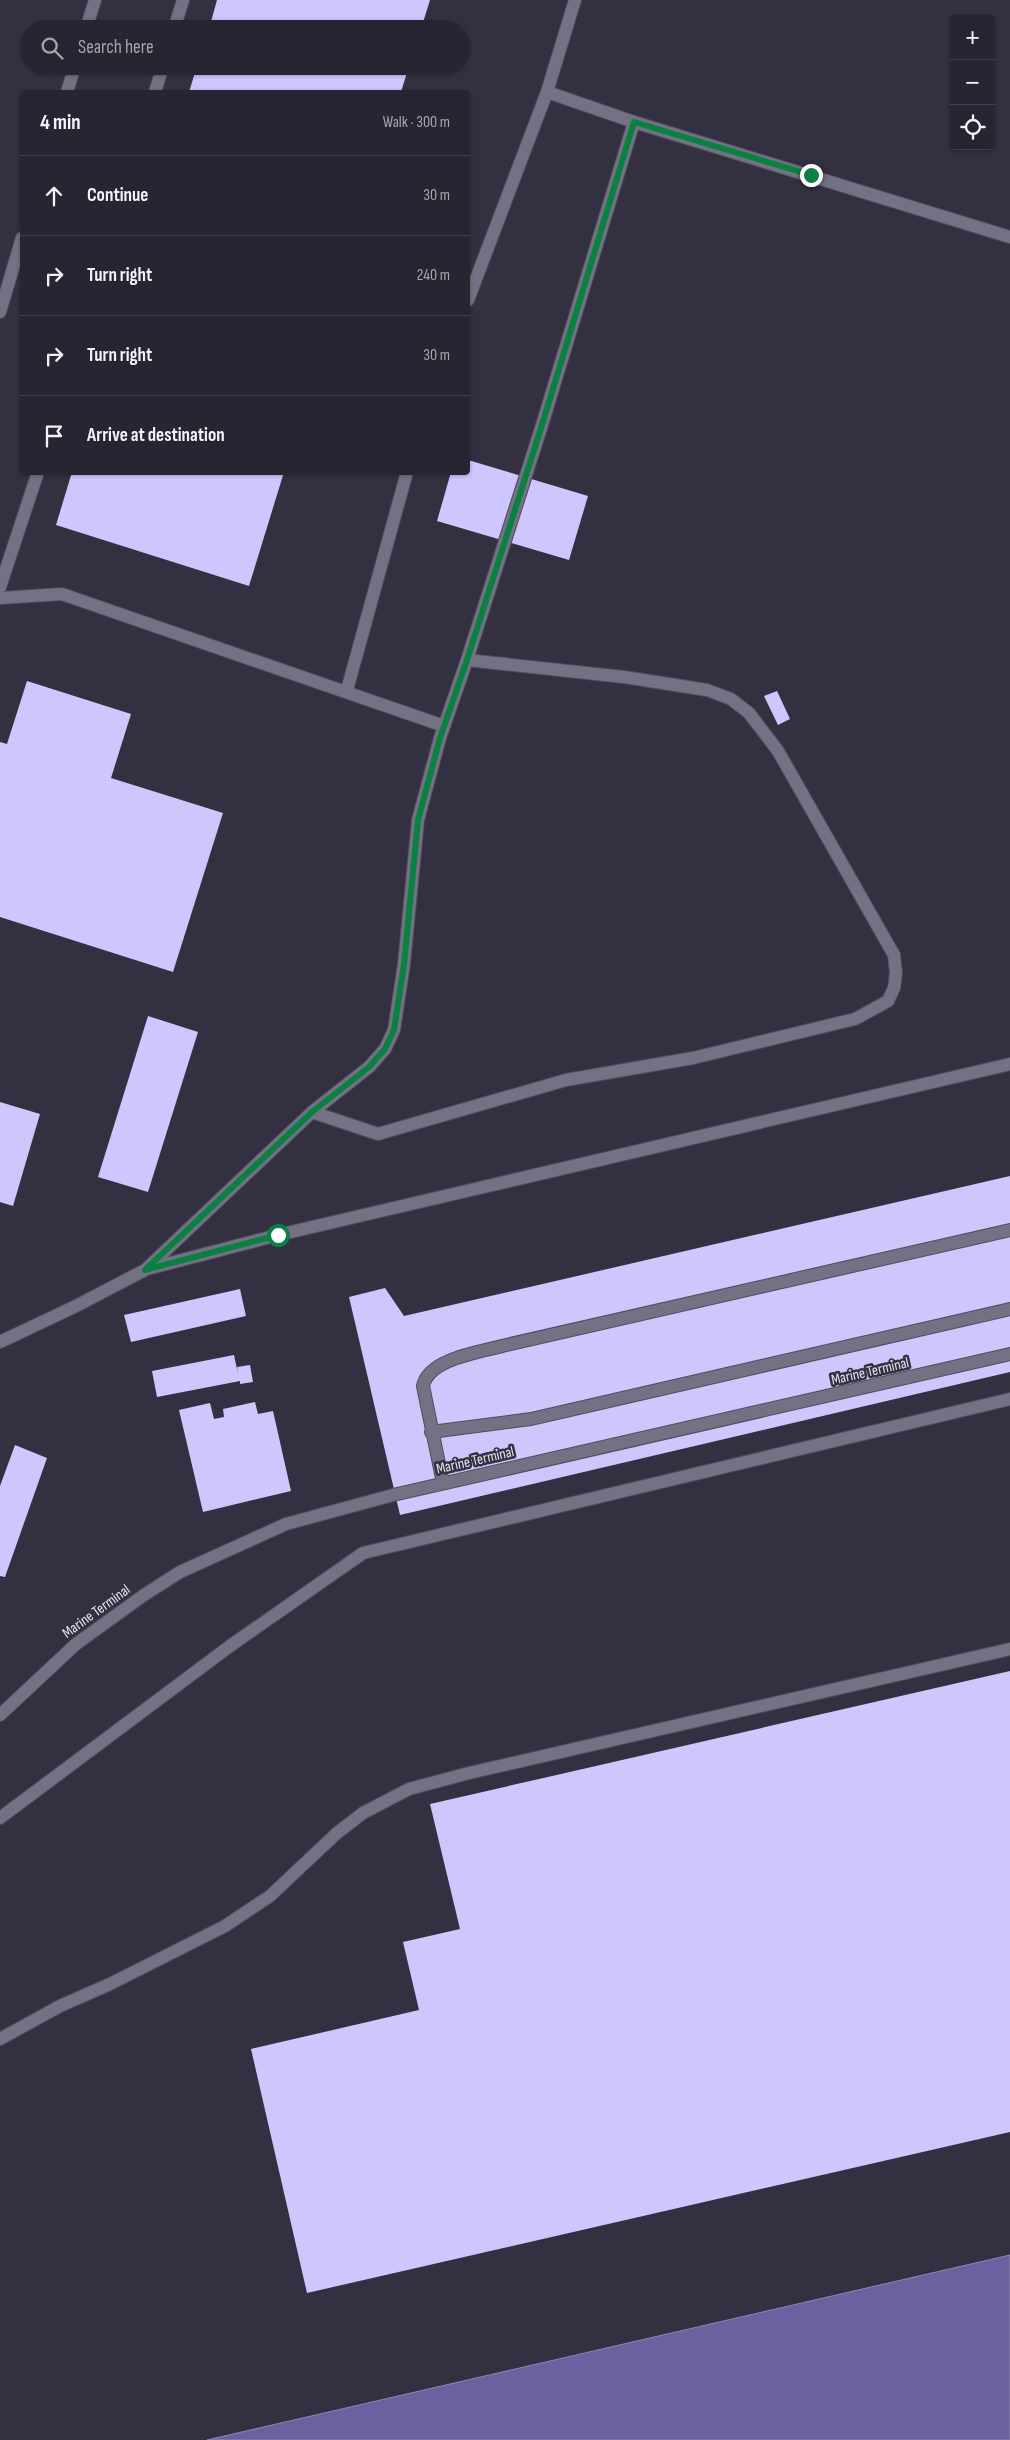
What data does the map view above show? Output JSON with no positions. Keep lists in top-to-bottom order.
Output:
{
  "streets": {
    "street": ["Marine Terminal"]
  },
  "page": {
    "map_buttons": ["+", "−"],
    "search": "Search here",
    "heading": ["4 min", "Walk · 300 m"],
    "list": [
      ["Continue", "30 m"],
      ["Turn right", "240 m"],
      ["Turn right", "30 m"],
      "Arrive at destination"
    ]
  }
}
